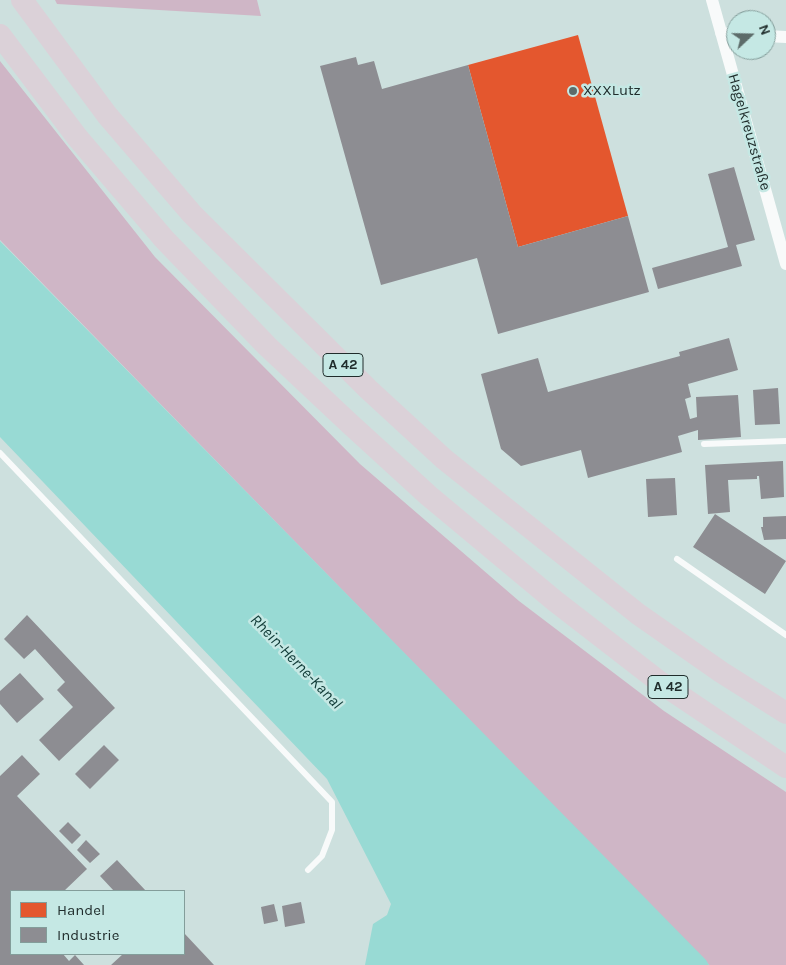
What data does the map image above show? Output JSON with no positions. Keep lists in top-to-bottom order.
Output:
{
  "streets": {
    "highway": ["A 42"],
    "street": ["Hagelkreuzstraße"]
  },
  "water": ["Rhein-Herne-Kanal"],
  "places": ["XXXLutz"],
  "legend": ["Handel", "Industrie"],
  "north": "right"
}
